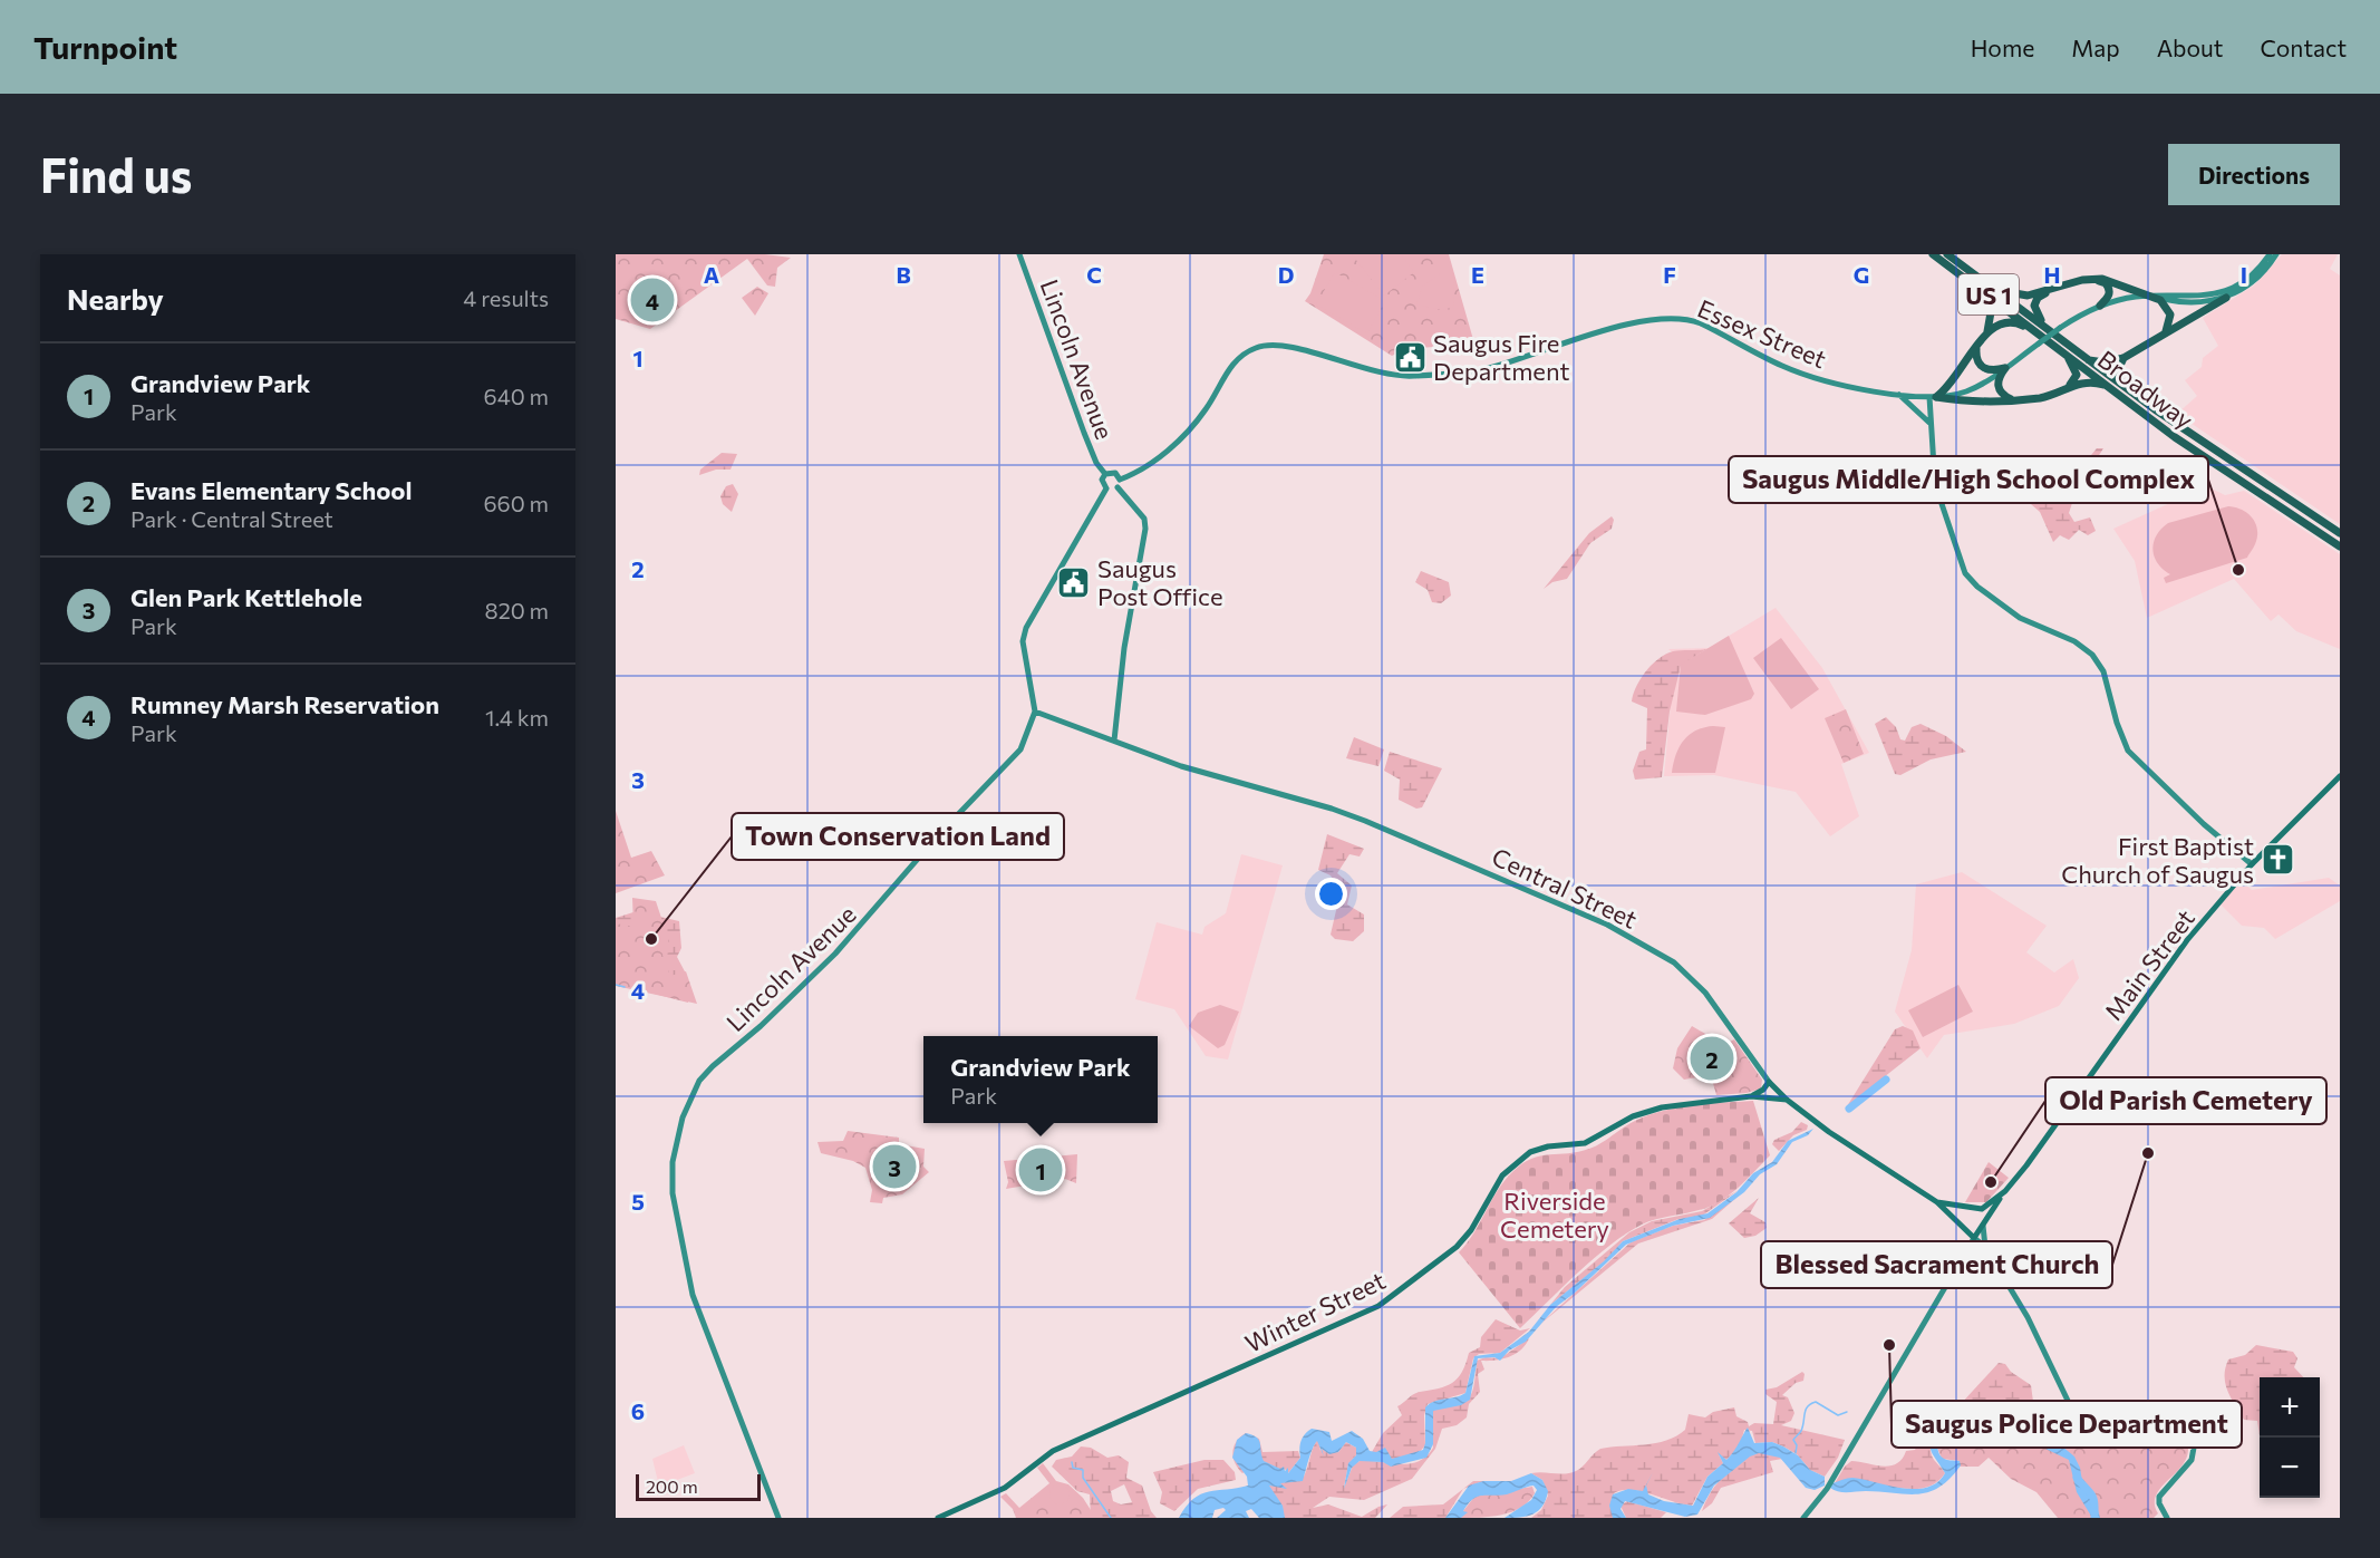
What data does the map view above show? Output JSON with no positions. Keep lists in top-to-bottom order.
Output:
{
  "streets": {
    "highway": ["US 1", "Broadway"],
    "main road": [
      "Essex Street",
      "Lincoln Avenue",
      "Central Street",
      "Main Street",
      "Winter Street"
    ]
  },
  "crossings": [
    ["Essex Street", "Lincoln Avenue"],
    ["Essex Street", "Broadway"],
    ["Lincoln Avenue", "Central Street"],
    ["Central Street", "Main Street"],
    ["Central Street", "Winter Street"]
  ],
  "parks": ["Riverside Cemetery"],
  "places": {
    "public building": ["Saugus Fire Department", "Saugus Post Office"],
    "other": [
      "Saugus Middle/High School Complex",
      "Town Conservation Land",
      "Blessed Sacrament Church",
      "Old Parish Cemetery",
      "Saugus Police Department"
    ],
    "church": ["First Baptist Church of Saugus"]
  },
  "scale_bar": "200 m",
  "page": {
    "header": "Turnpoint",
    "nav": [
      "Home",
      "Map",
      "About",
      "Contact"
    ],
    "buttons": "Directions",
    "title": "Find us",
    "heading": ["Nearby", "4 results"],
    "pins": [
      "4",
      "2",
      "3",
      "1"
    ],
    "list": [
      {
        "mark": "1",
        "name": "Grandview Park",
        "note": "Park",
        "value": "640 m"
      },
      {
        "mark": "2",
        "name": "Evans Elementary School",
        "note": "Park · Central Street",
        "value": "660 m"
      },
      {
        "mark": "3",
        "name": "Glen Park Kettlehole",
        "note": "Park",
        "value": "820 m"
      },
      {
        "mark": "4",
        "name": "Rumney Marsh Reservation",
        "note": "Park",
        "value": "1.4 km"
      }
    ],
    "popup": ["Grandview Park", "Park"],
    "map_buttons": ["+", "−"],
    "scale": "200 m"
  },
  "grid": {
    "columns": [
      "A",
      "B",
      "C",
      "D",
      "E",
      "F",
      "G",
      "H",
      "I"
    ],
    "rows": [
      "1",
      "2",
      "3",
      "4",
      "5",
      "6"
    ]
  }
}
